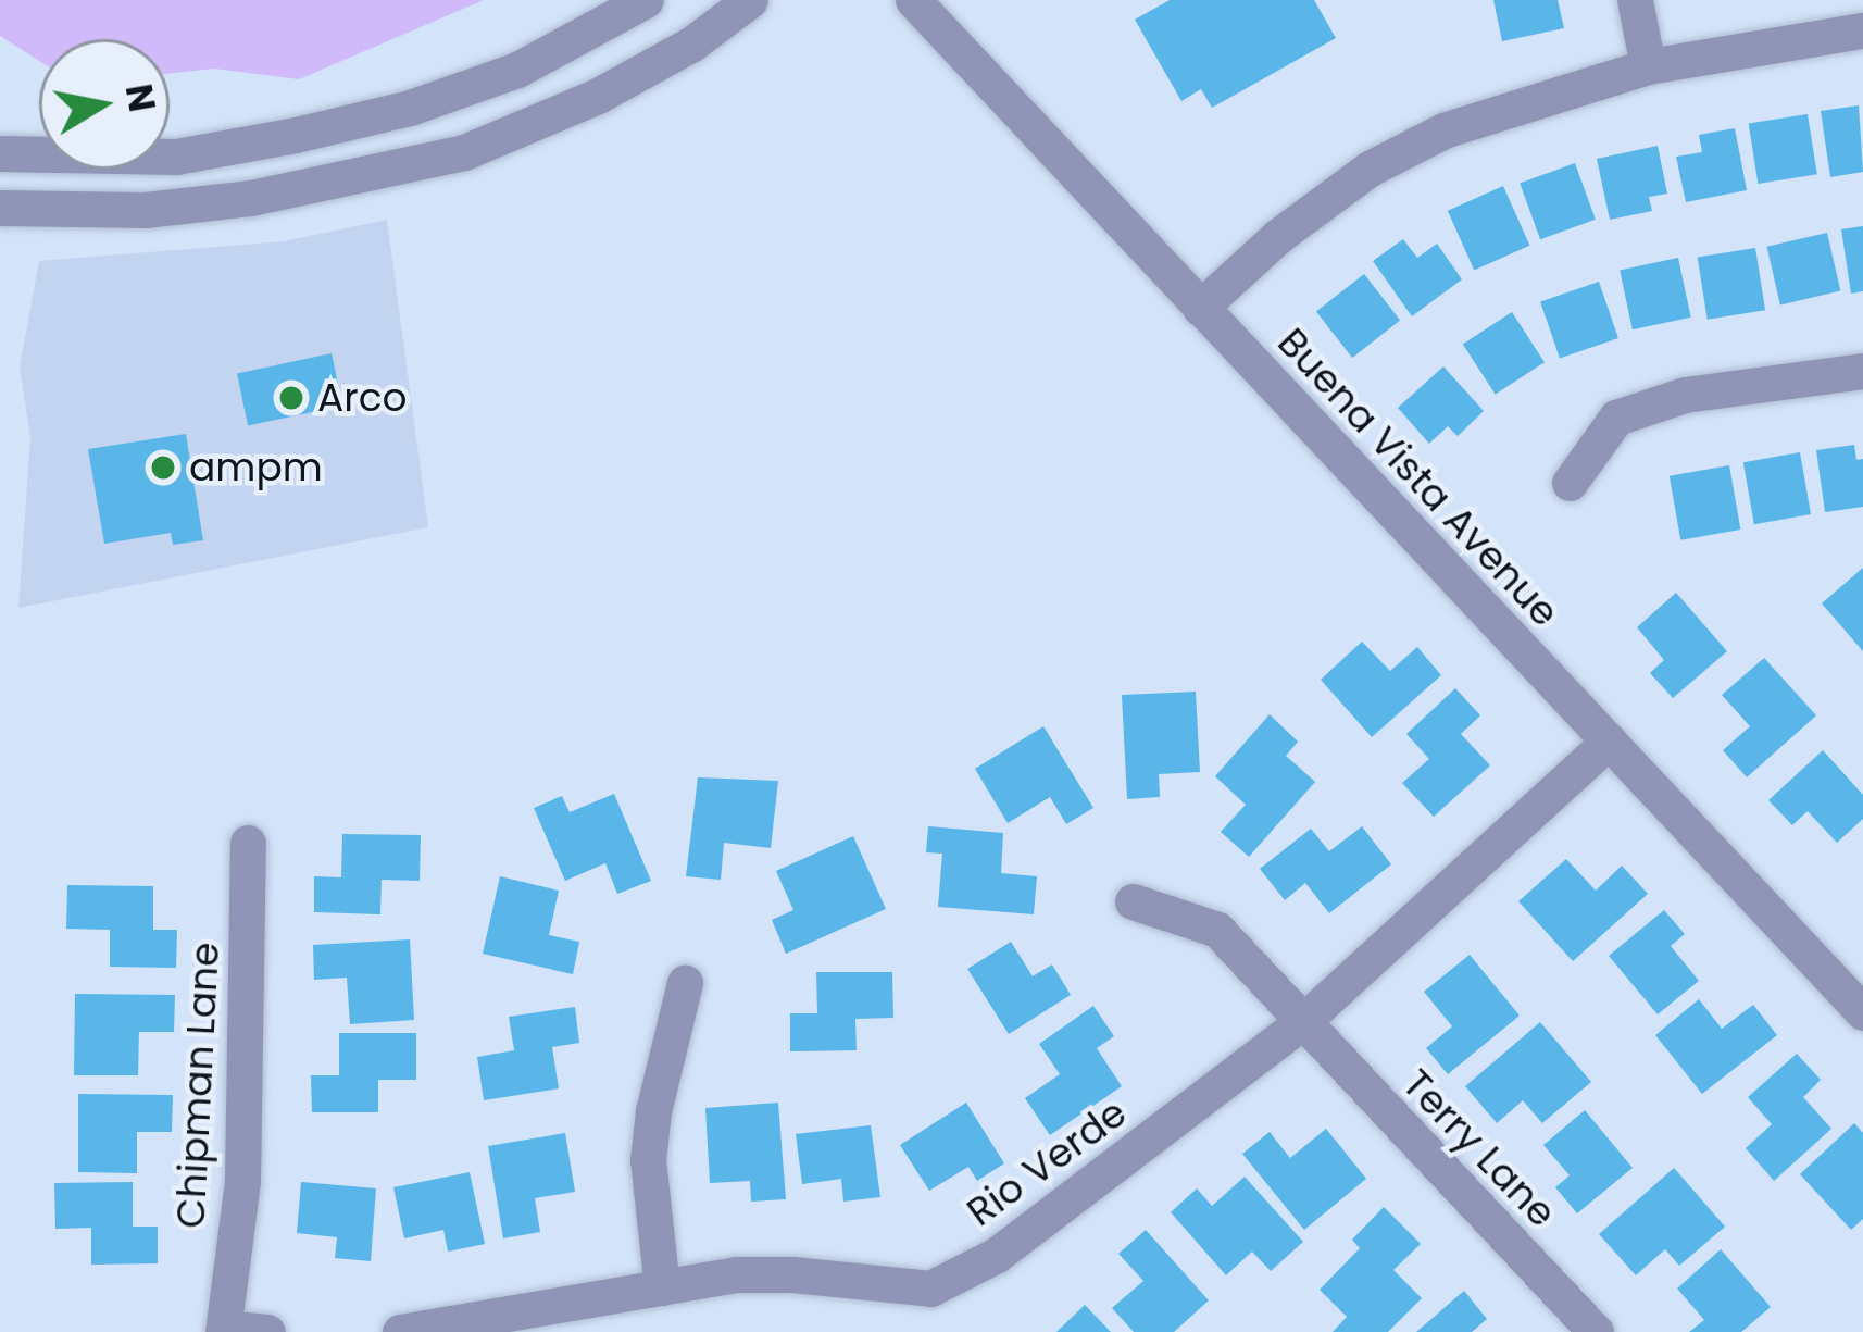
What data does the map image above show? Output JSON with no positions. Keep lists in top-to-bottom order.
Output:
{
  "streets": {
    "street": [
      "Buena Vista Avenue",
      "Chipman Lane",
      "Terry Lane",
      "Rio Verde"
    ]
  },
  "crossings": [
    ["Buena Vista Avenue", "Rio Verde"],
    ["Terry Lane", "Rio Verde"]
  ],
  "places": ["Arco", "ampm"],
  "north": "right"
}
